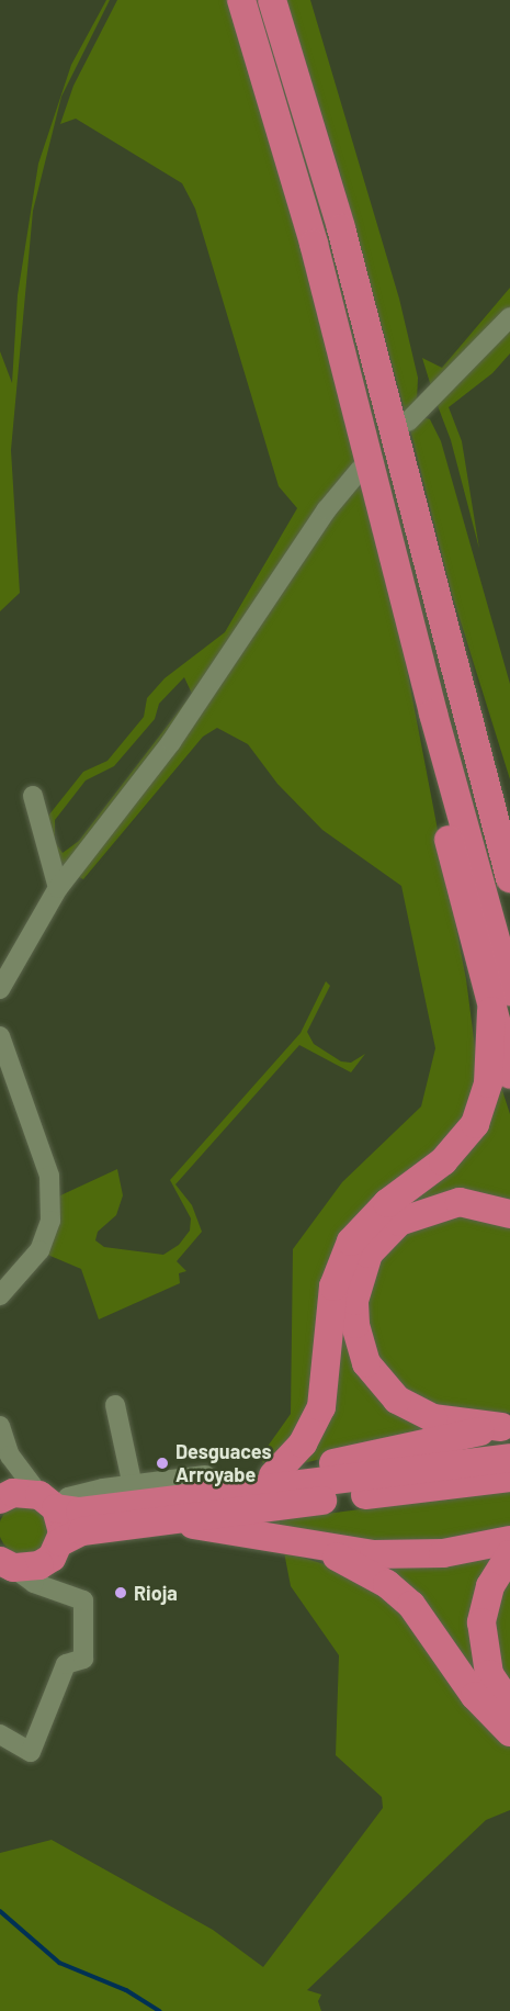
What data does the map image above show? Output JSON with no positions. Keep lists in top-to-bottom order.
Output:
{
  "places": ["Desguaces Arroyabe", "Rioja"]
}
